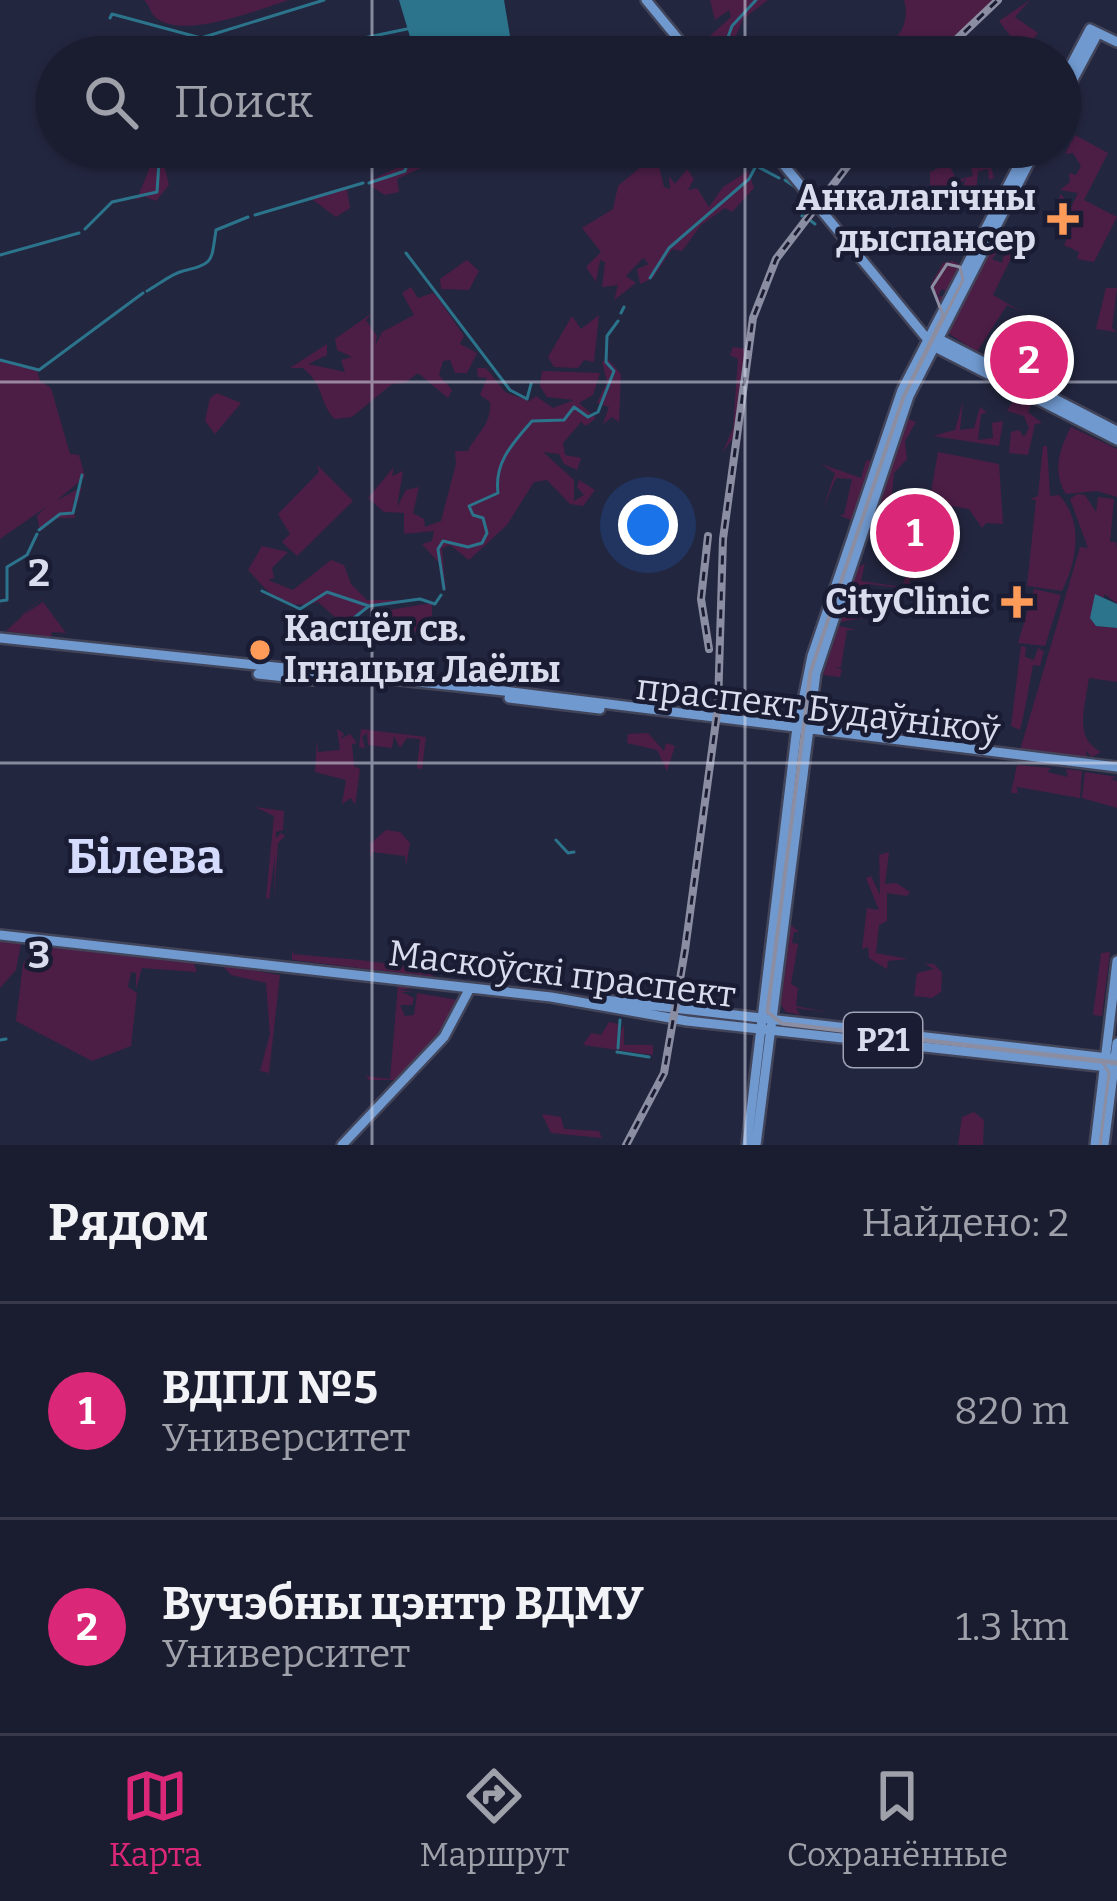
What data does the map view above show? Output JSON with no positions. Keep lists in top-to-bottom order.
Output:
{
  "streets": {
    "main road": ["праспект Будаўнікоў", "Маскоўскі праспект", "Р21"]
  },
  "districts": ["Білева"],
  "places": {
    "health": ["Анкалагічны дыспансер", "CityClinic"],
    "other": ["Касцёл св. Ігнацыя Лаёлы"]
  },
  "page": {
    "search": "Поиск",
    "pins": ["2", "1"],
    "heading": ["Рядом", "Найдено: 2"],
    "list": [
      {
        "mark": "1",
        "name": "ВДПЛ №5",
        "note": "Университет",
        "value": "820 m"
      },
      {
        "mark": "2",
        "name": "Вучэбны цэнтр ВДМУ",
        "note": "Университет",
        "value": "1.3 km"
      }
    ],
    "nav": ["Карта", "Маршрут", "Сохранённые"]
  },
  "grid": {
    "rows": ["2", "3"]
  }
}
